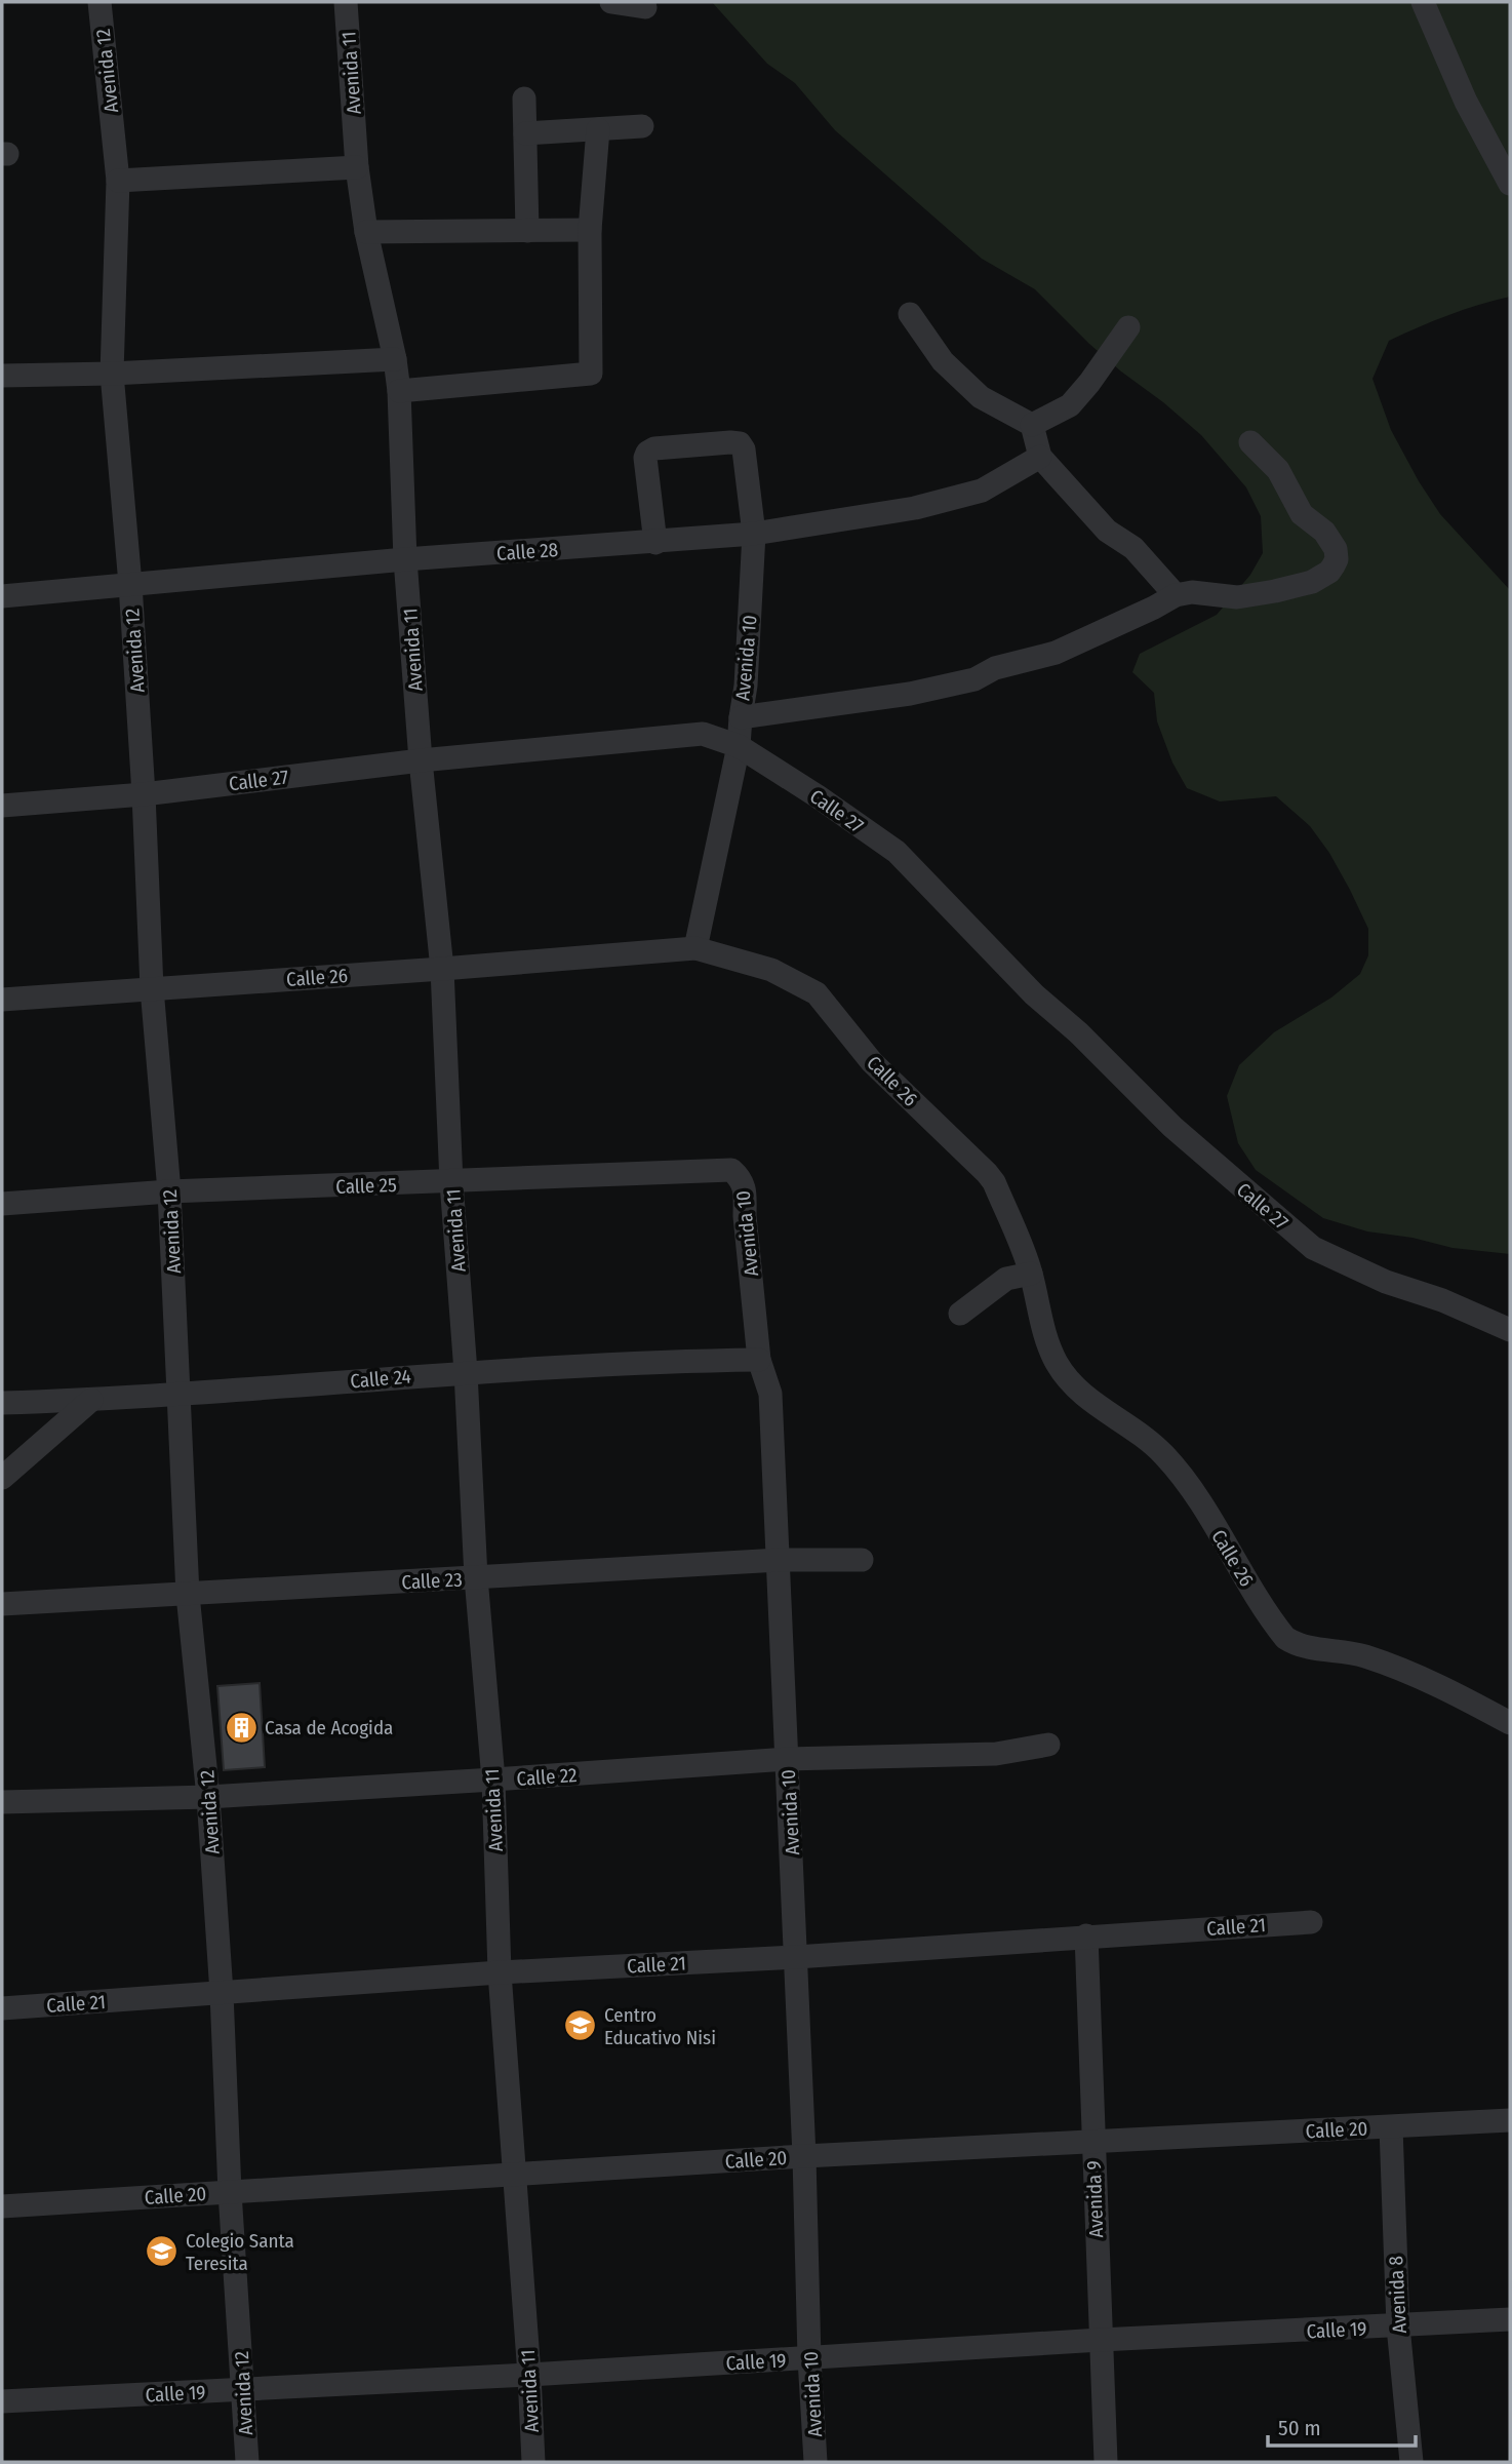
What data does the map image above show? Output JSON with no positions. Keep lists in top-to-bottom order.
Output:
{
  "streets": {
    "street": [
      "Avenida 12",
      "Avenida 11",
      "Calle 28",
      "Avenida 10",
      "Calle 27",
      "Calle 26",
      "Calle 25",
      "Calle 24",
      "Calle 23",
      "Calle 22",
      "Calle 21",
      "Calle 20",
      "Avenida 9",
      "Avenida 8",
      "Calle 19"
    ]
  },
  "crossings": [
    ["Avenida 12", "Calle 28"],
    ["Avenida 12", "Calle 27"],
    ["Avenida 12", "Calle 26"],
    ["Avenida 12", "Calle 25"],
    ["Avenida 12", "Calle 24"],
    ["Avenida 12", "Calle 23"],
    ["Avenida 12", "Calle 22"],
    ["Avenida 12", "Calle 21"],
    ["Avenida 12", "Calle 20"],
    ["Avenida 12", "Calle 19"],
    ["Avenida 11", "Calle 28"],
    ["Avenida 11", "Calle 27"],
    ["Avenida 11", "Calle 26"],
    ["Avenida 11", "Calle 25"],
    ["Avenida 11", "Calle 24"],
    ["Avenida 11", "Calle 23"],
    ["Avenida 11", "Calle 22"],
    ["Avenida 11", "Calle 21"],
    ["Avenida 11", "Calle 20"],
    ["Avenida 11", "Calle 19"],
    ["Calle 28", "Avenida 10"],
    ["Avenida 10", "Calle 27"],
    ["Avenida 10", "Calle 26"],
    ["Avenida 10", "Calle 25"],
    ["Avenida 10", "Calle 24"],
    ["Avenida 10", "Calle 23"],
    ["Avenida 10", "Calle 22"],
    ["Avenida 10", "Calle 21"],
    ["Avenida 10", "Calle 20"],
    ["Avenida 10", "Calle 19"],
    ["Calle 21", "Avenida 9"],
    ["Calle 20", "Avenida 9"],
    ["Calle 20", "Avenida 8"],
    ["Avenida 9", "Calle 19"],
    ["Avenida 8", "Calle 19"]
  ],
  "places": {
    "building": ["Casa de Acogida"],
    "school or university": ["Centro Educativo Nisi", "Colegio Santa Teresita"]
  },
  "scale_bar": "50 m"
}
